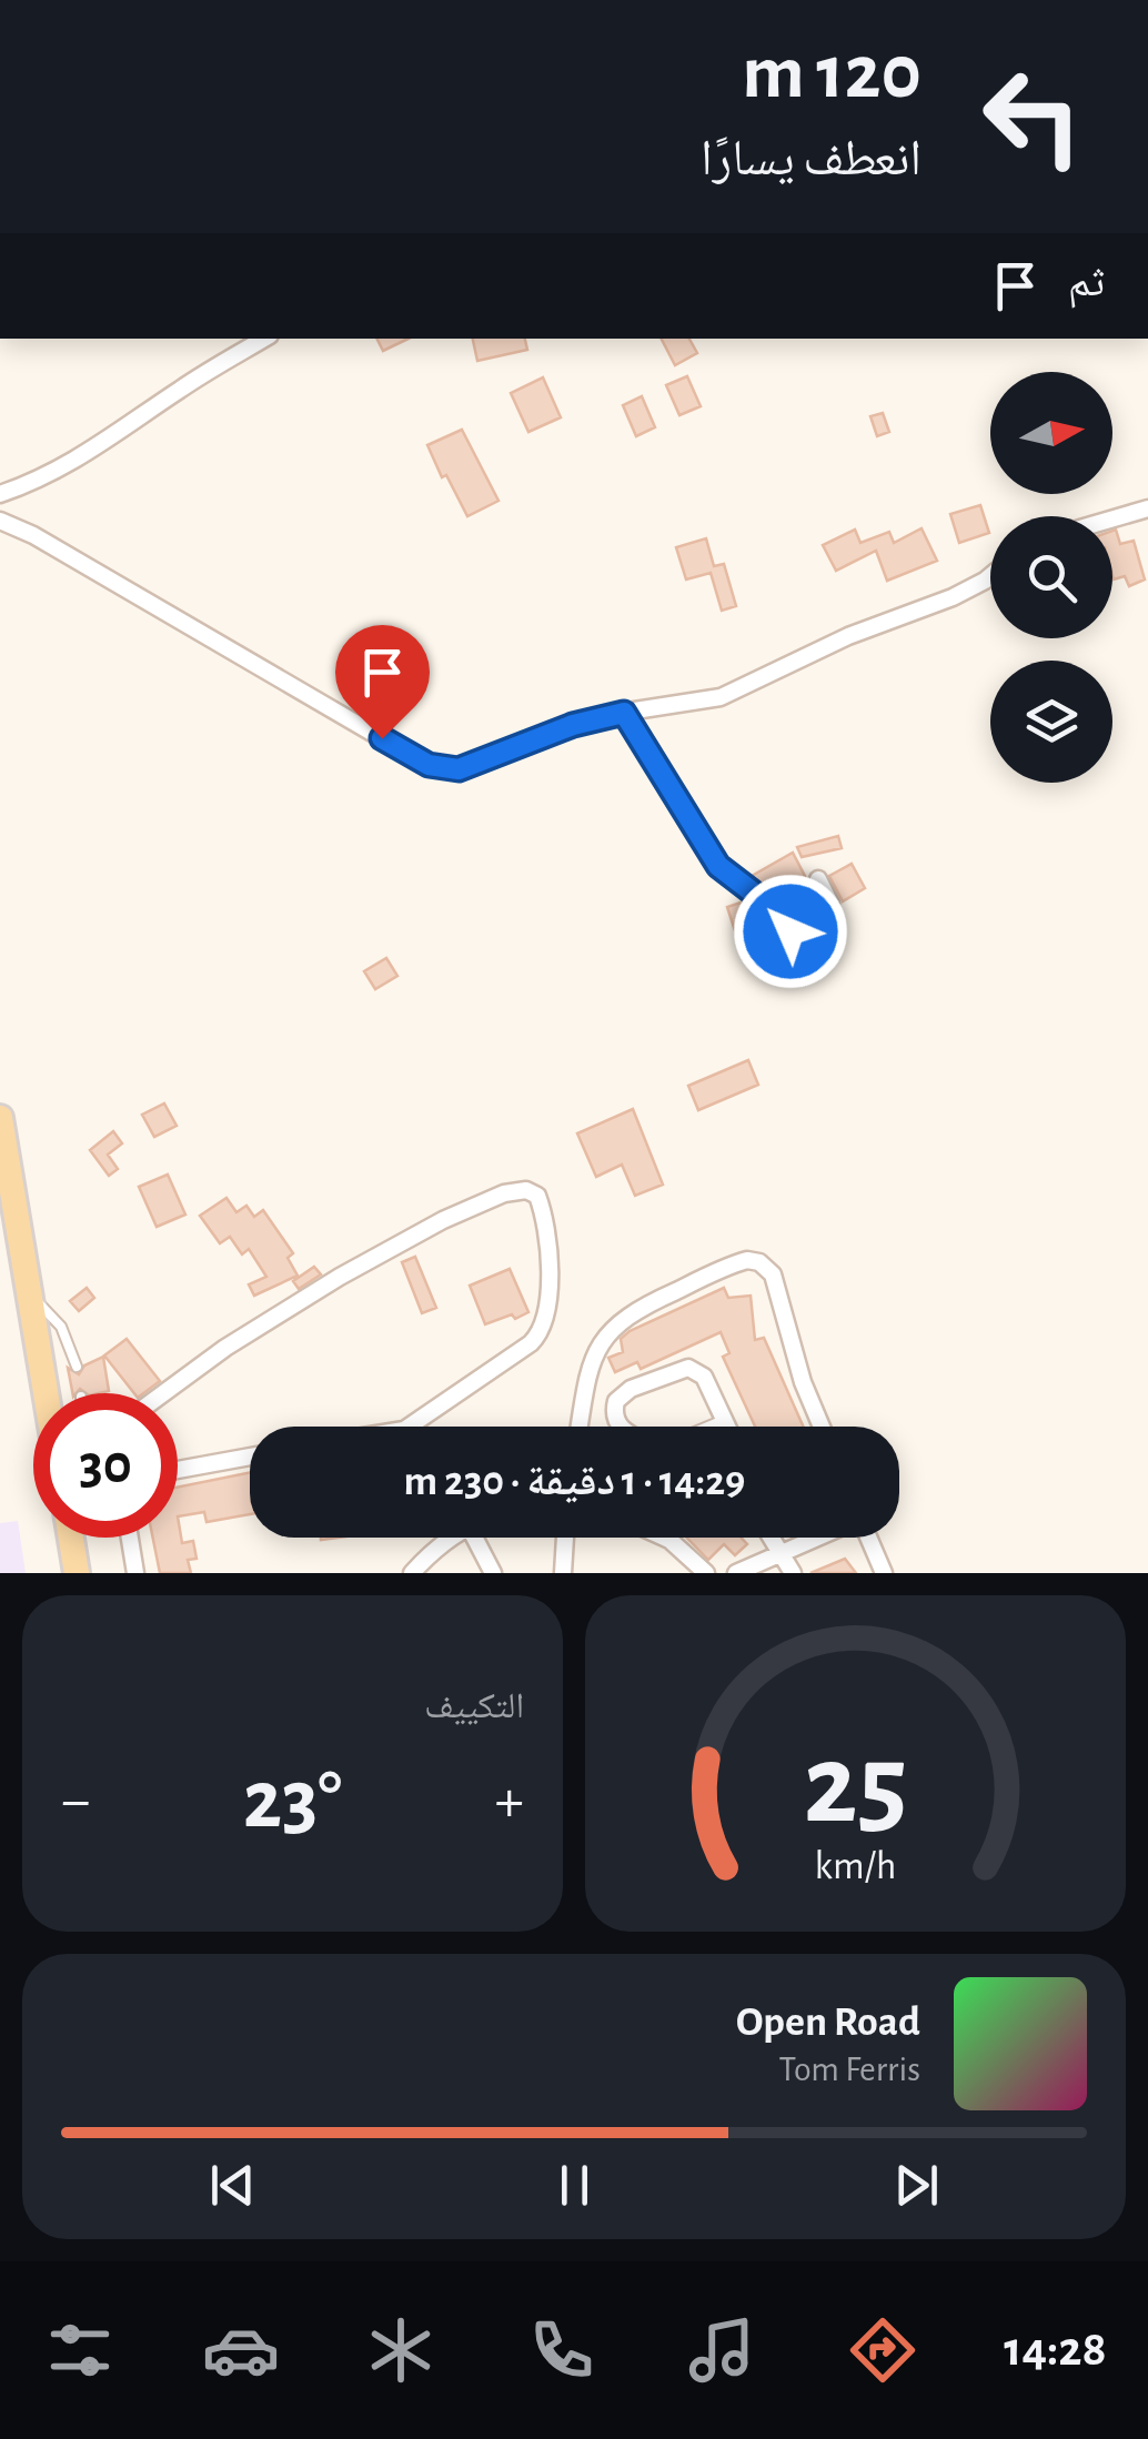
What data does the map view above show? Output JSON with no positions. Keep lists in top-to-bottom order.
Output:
{
  "north": "right",
  "page": {
    "turn": ["120 m", "انعطف يسارًا"],
    "then": "ثم",
    "limit": "30",
    "trip": "14:29 · 1 دقيقة · 230 m",
    "tile": "التكييف",
    "heat": ["−", "23°", "+"],
    "song": ["Open Road", "Tom Ferris"],
    "tabs": "14:28",
    "gauge": ["25", "km/h"]
  }
}
